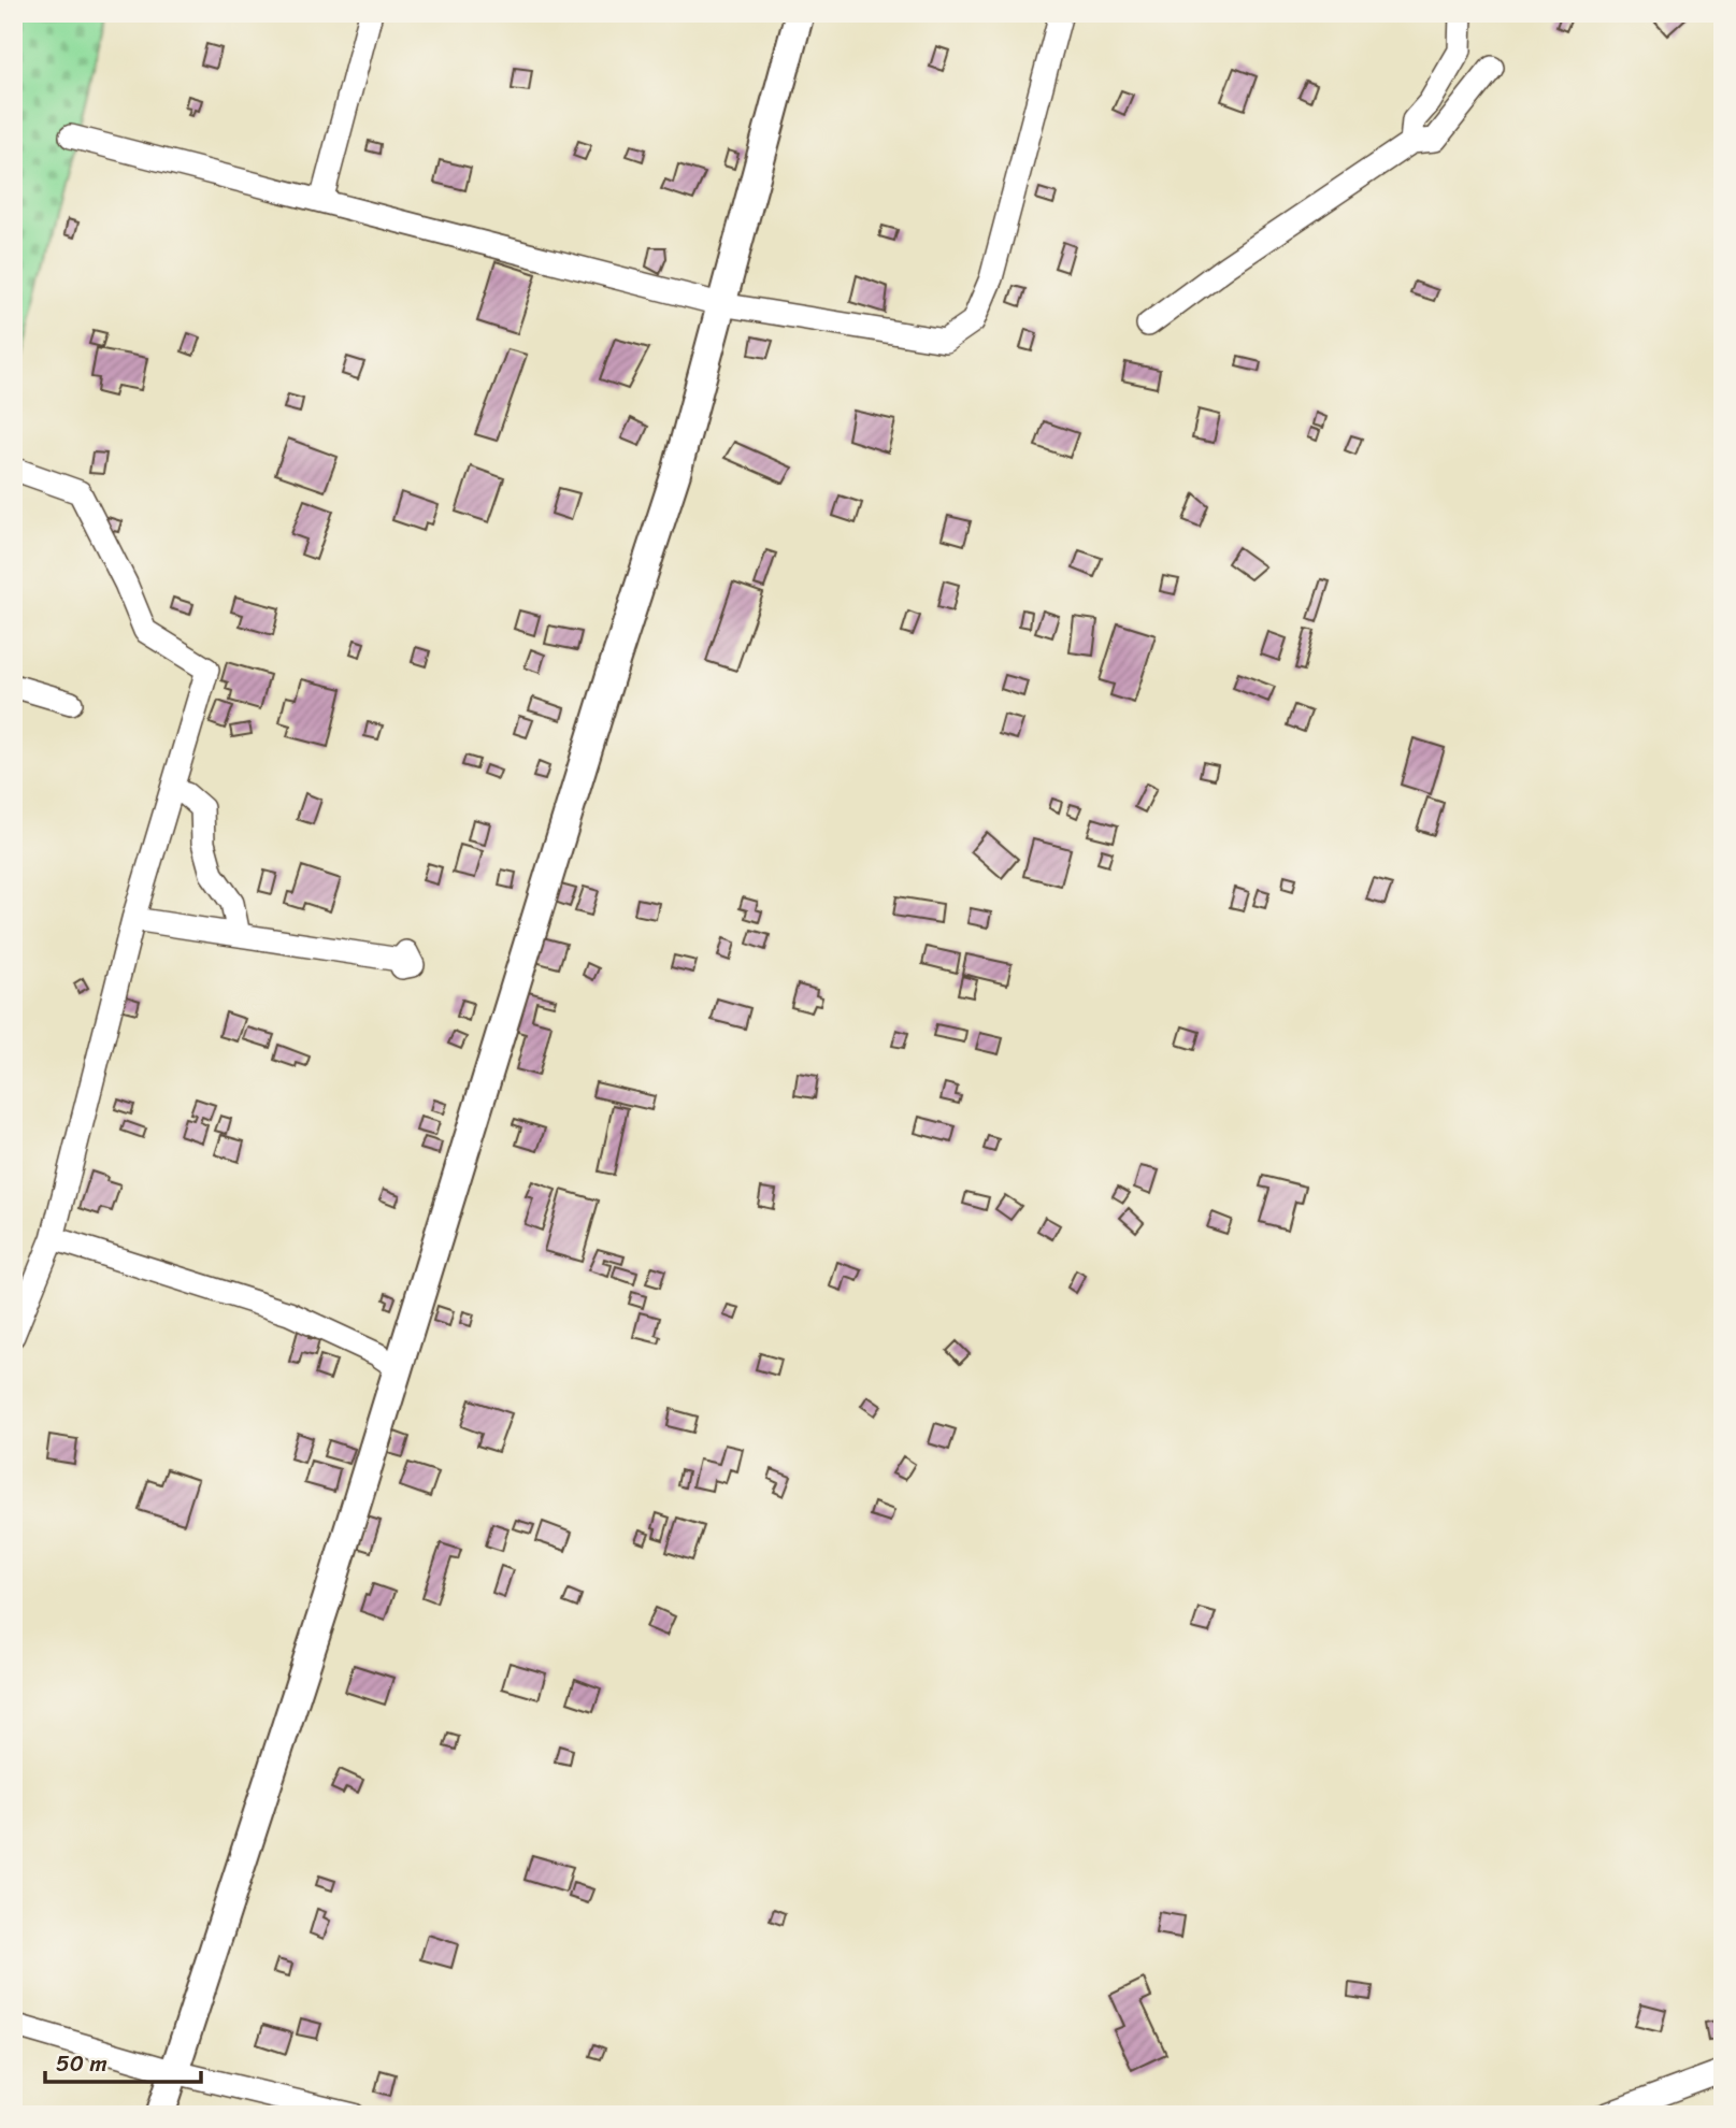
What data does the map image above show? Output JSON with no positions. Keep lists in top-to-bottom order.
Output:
{
  "scale_bar": "50 m"
}
